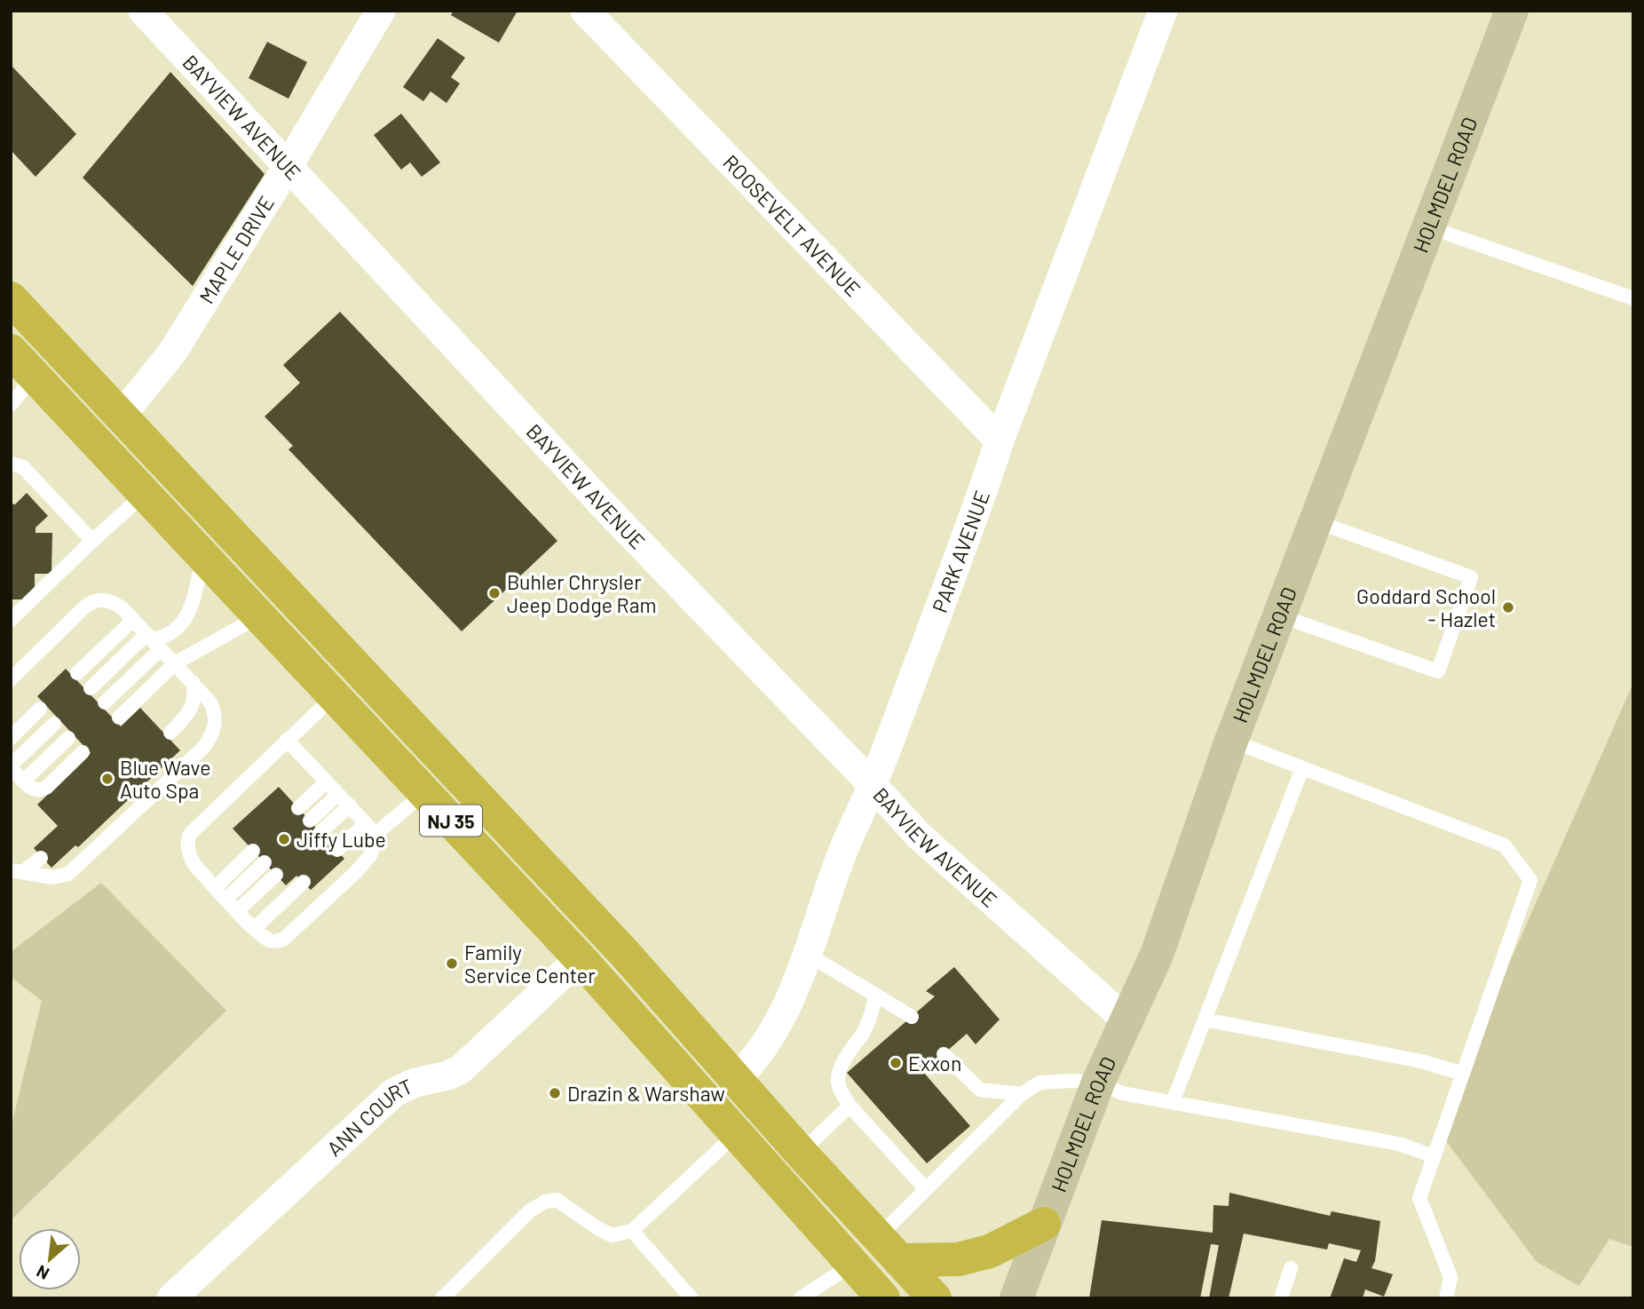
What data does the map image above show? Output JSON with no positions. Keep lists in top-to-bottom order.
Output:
{
  "streets": {
    "highway": ["NJ 35"],
    "main road": ["HOLMDEL ROAD"],
    "street": [
      "BAYVIEW AVENUE",
      "ROOSEVELT AVENUE",
      "MAPLE DRIVE",
      "PARK AVENUE",
      "ANN COURT"
    ]
  },
  "crossings": [
    ["BAYVIEW AVENUE", "HOLMDEL ROAD"],
    ["BAYVIEW AVENUE", "MAPLE DRIVE"],
    ["BAYVIEW AVENUE", "PARK AVENUE"],
    ["ROOSEVELT AVENUE", "PARK AVENUE"],
    ["MAPLE DRIVE", "NJ 35"],
    ["PARK AVENUE", "NJ 35"],
    ["NJ 35", "ANN COURT"]
  ],
  "places": [
    "Buhler Chrysler Jeep Dodge Ram",
    "Goddard School - Hazlet",
    "Blue Wave Auto Spa",
    "Jiffy Lube",
    "Family Service Center",
    "Exxon",
    "Drazin & Warshaw"
  ],
  "north": "bottom left"
}
